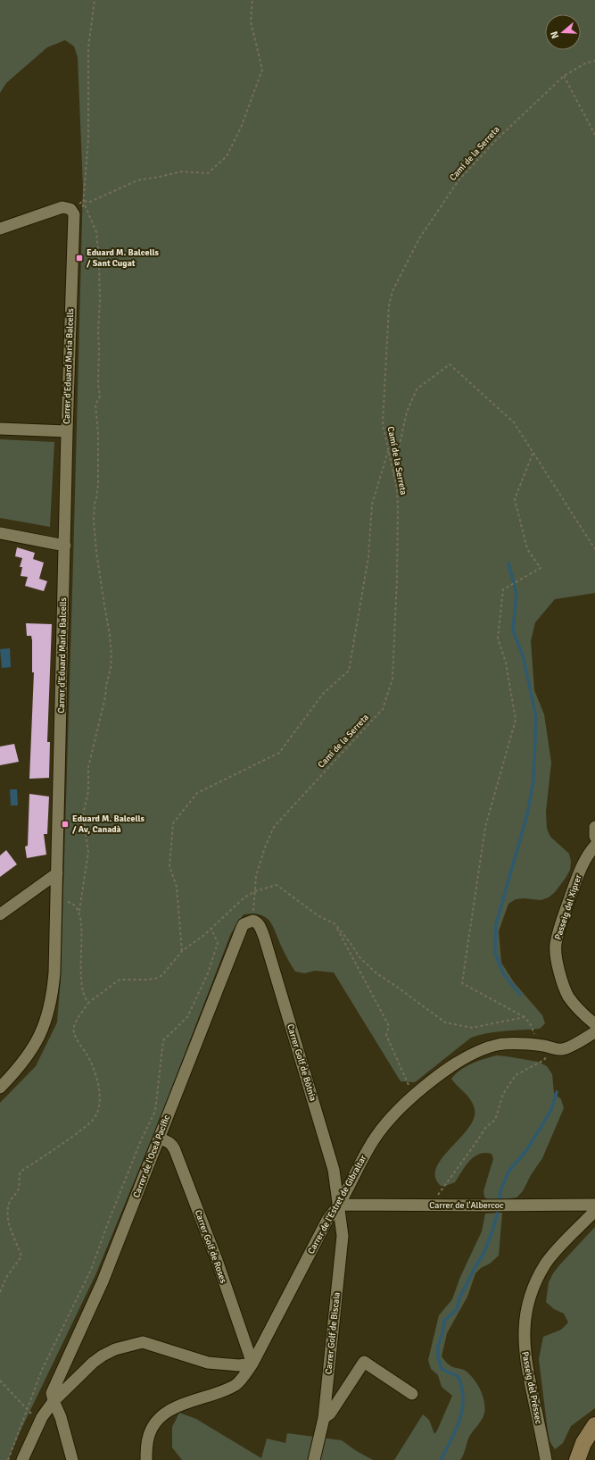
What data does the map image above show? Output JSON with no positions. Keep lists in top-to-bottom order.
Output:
{
  "streets": {
    "street": [
      "Carrer d'Eduard Maria Balcells",
      "Passeig del Xiprer",
      "Carrer Golf de Bòtnia",
      "Carrer de l'Oceà Pacífic",
      "Carrer de l'Estret de Gibraltar",
      "Carrer de l'Albercoc",
      "Carrer Golf de Roses",
      "Carrer Golf de Biscaia",
      "Passeig del Préssec"
    ],
    "path": ["Camí de la Serreta"]
  },
  "crossings": [
    ["Camí de la Serreta", "Carrer Golf de Bòtnia"],
    ["Camí de la Serreta", "Carrer de l'Oceà Pacífic"],
    ["Carrer Golf de Bòtnia", "Carrer de l'Oceà Pacífic"],
    ["Carrer Golf de Bòtnia", "Carrer de l'Estret de Gibraltar"],
    ["Carrer Golf de Bòtnia", "Carrer de l'Albercoc"],
    ["Carrer Golf de Bòtnia", "Carrer Golf de Biscaia"],
    ["Carrer de l'Oceà Pacífic", "Carrer Golf de Roses"],
    ["Carrer de l'Estret de Gibraltar", "Carrer de l'Albercoc"],
    ["Carrer de l'Estret de Gibraltar", "Carrer Golf de Roses"],
    ["Carrer de l'Estret de Gibraltar", "Carrer Golf de Biscaia"],
    ["Carrer de l'Albercoc", "Carrer Golf de Biscaia"]
  ],
  "places": {
    "transit": ["Eduard M. Balcells / Sant Cugat", "Eduard M. Balcells / Av, Canadà"]
  },
  "north": "left"
}
